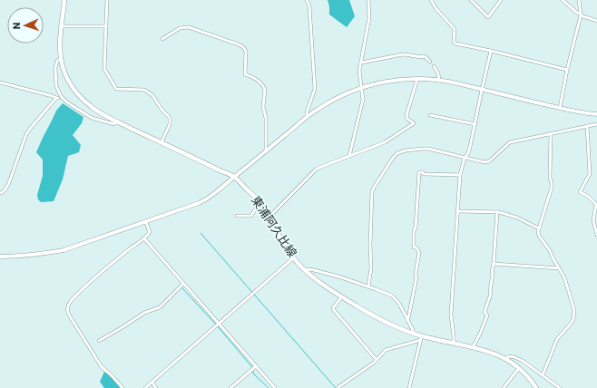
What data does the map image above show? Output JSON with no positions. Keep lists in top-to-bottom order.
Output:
{
  "streets": {
    "main road": ["東浦阿久比線"]
  },
  "north": "left"
}
